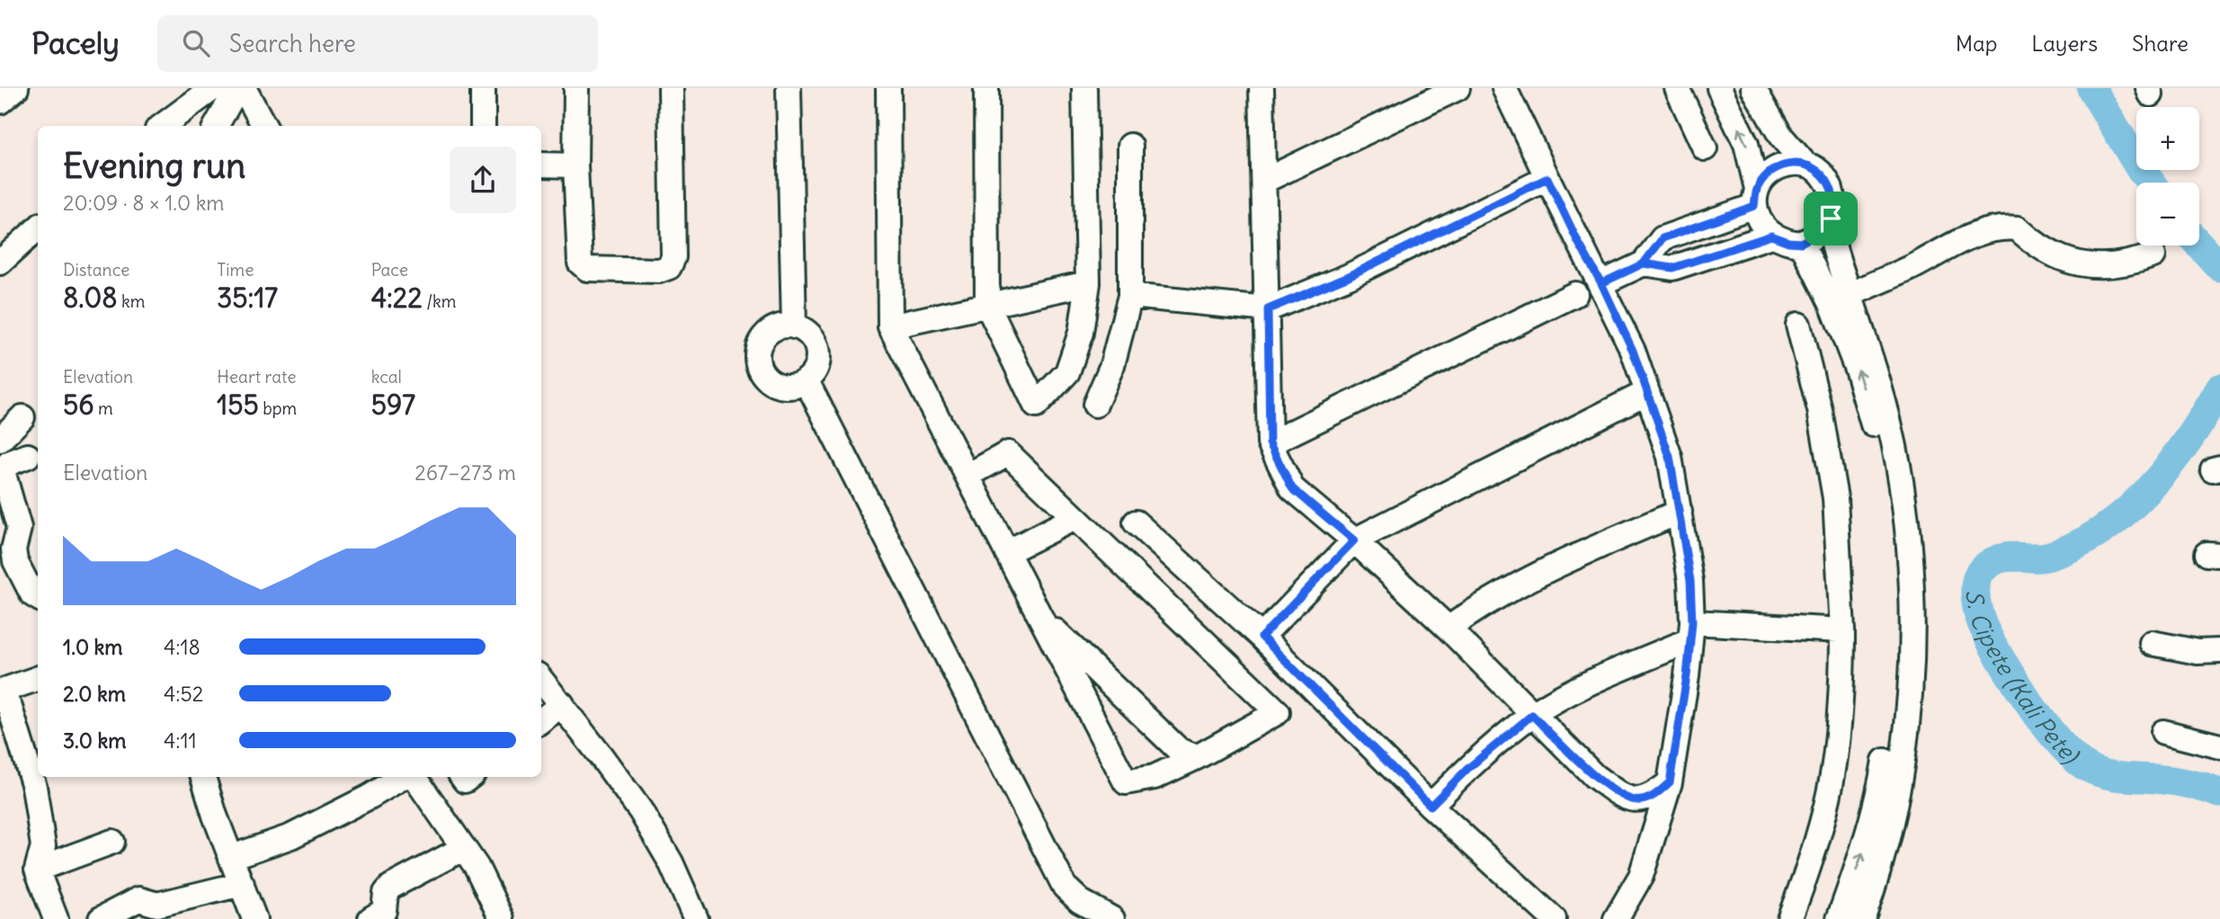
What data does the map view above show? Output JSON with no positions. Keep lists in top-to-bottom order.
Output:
{
  "water": ["S. Cipete (Kali Pete)"],
  "page": {
    "header": "Pacely",
    "search": "Search here",
    "nav": ["Map", "Layers", "Share"],
    "map_buttons": ["+", "−"],
    "heading": ["Evening run", "20:09 · 8 × 1.0 km"],
    "stats": [
      ["Distance", "8.08 km"],
      ["Time", "35:17"],
      ["Pace", "4:22 /km"],
      ["Elevation", "56 m"],
      ["Heart rate", "155 bpm"],
      ["kcal", "597"]
    ],
    "chart": ["Elevation", "267–273 m"],
    "list": [
      {
        "name": "1.0 km",
        "note": "4:18"
      },
      {
        "name": "2.0 km",
        "note": "4:52"
      },
      {
        "name": "3.0 km",
        "note": "4:11"
      }
    ]
  }
}
